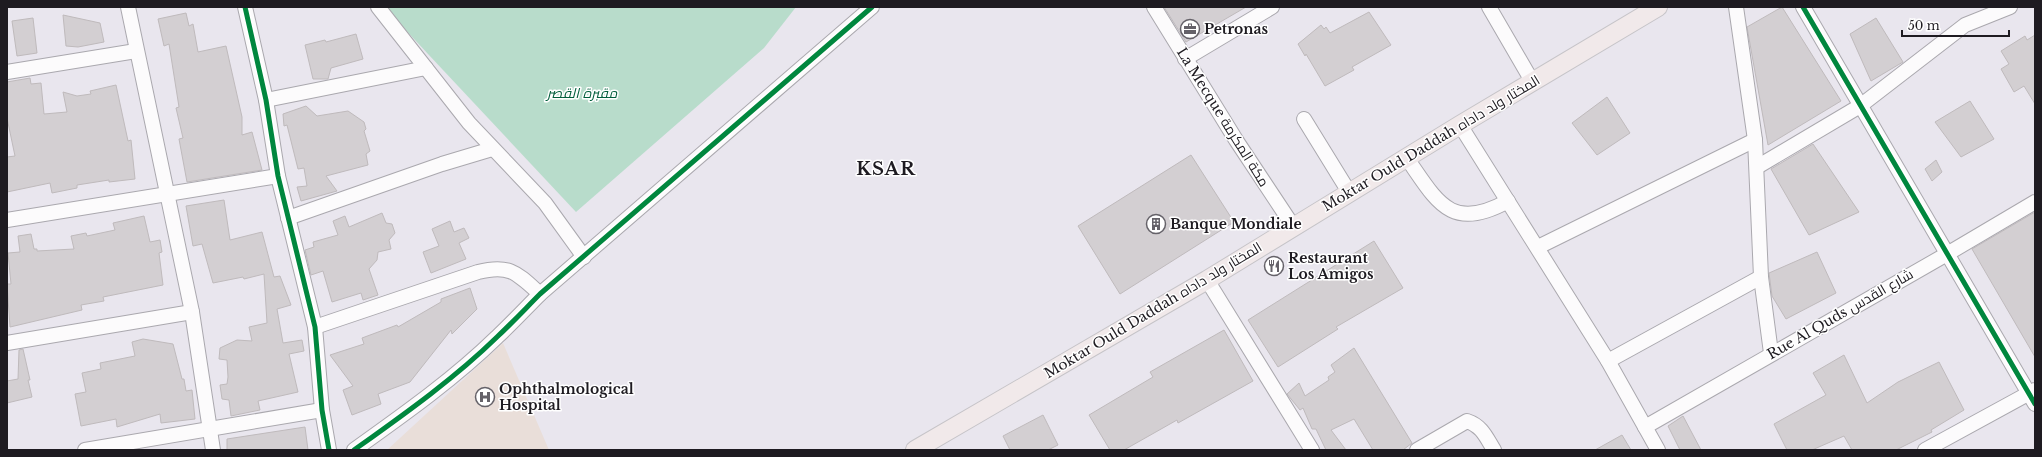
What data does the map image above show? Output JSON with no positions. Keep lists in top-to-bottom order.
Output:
{
  "streets": {
    "main road": ["Moktar Ould Daddah المختار ولد داداه"],
    "street": ["La Mecque مكة المكرمة", "Rue Al Quds شارع القدس"]
  },
  "crossings": [
    ["La Mecque مكة المكرمة", "Moktar Ould Daddah المختار ولد داداه"]
  ],
  "districts": ["KSAR"],
  "parks": ["مقبرة القصر"],
  "places": {
    "office": ["Petronas"],
    "building": ["Banque Mondiale"],
    "restaurant": ["Restaurant Los Amigos"],
    "hospital": ["Ophthalmological Hospital"]
  },
  "scale_bar": "50 m"
}
